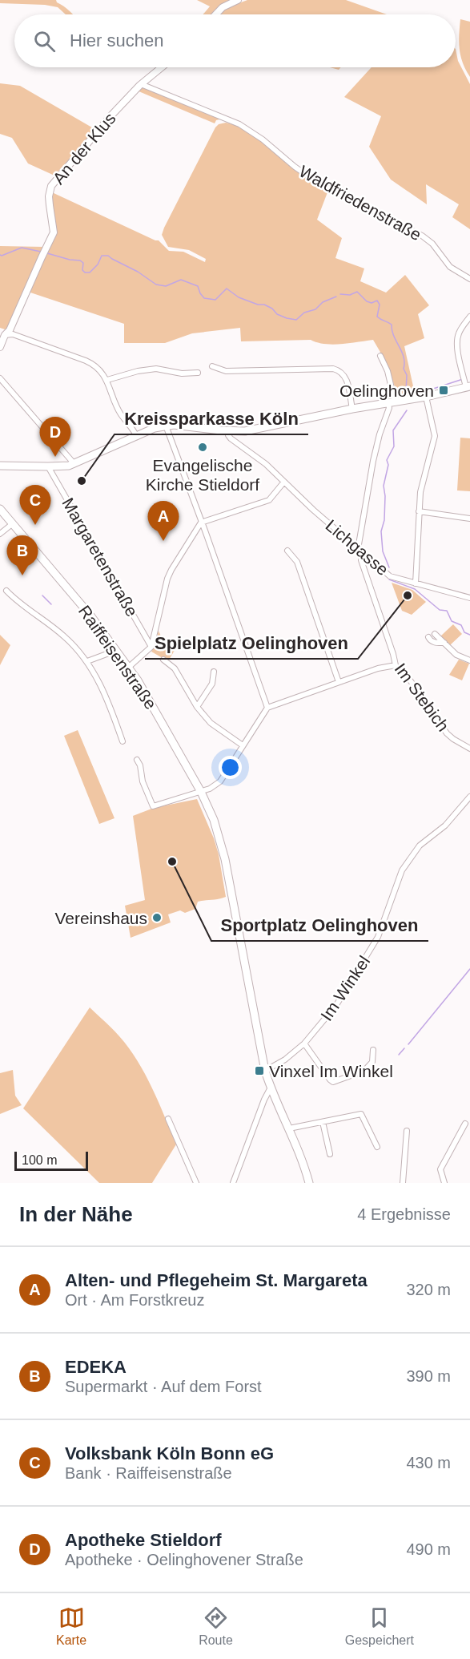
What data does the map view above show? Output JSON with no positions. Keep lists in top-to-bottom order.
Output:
{
  "streets": {
    "main road": ["Raiffeisenstraße"],
    "street": [
      "An der Klus",
      "Waldfriedenstraße",
      "Lichgasse",
      "Margaretenstraße",
      "Im Stebich",
      "Im Winkel"
    ]
  },
  "crossings": [
    ["An der Klus", "Waldfriedenstraße"],
    ["Lichgasse", "Im Stebich"],
    ["Raiffeisenstraße", "Im Winkel"]
  ],
  "places": {
    "transit": ["Oelinghoven", "Vinxel Im Winkel"],
    "other": [
      "Evangelische Kirche Stieldorf",
      "Kreissparkasse Köln",
      "Spielplatz Oelinghoven",
      "Sportplatz Oelinghoven",
      "Vereinshaus"
    ]
  },
  "scale_bar": "100 m",
  "page": {
    "search": "Hier suchen",
    "pins": [
      "D",
      "C",
      "A",
      "B"
    ],
    "scale": "100 m",
    "heading": ["In der Nähe", "4 Ergebnisse"],
    "list": [
      {
        "mark": "A",
        "name": "Alten- und Pflegeheim St. Margareta",
        "note": "Ort · Am Forstkreuz",
        "value": "320 m"
      },
      {
        "mark": "B",
        "name": "EDEKA",
        "note": "Supermarkt · Auf dem Forst",
        "value": "390 m"
      },
      {
        "mark": "C",
        "name": "Volksbank Köln Bonn eG",
        "note": "Bank · Raiffeisenstraße",
        "value": "430 m"
      },
      {
        "mark": "D",
        "name": "Apotheke Stieldorf",
        "note": "Apotheke · Oelinghovener Straße",
        "value": "490 m"
      }
    ],
    "nav": ["Karte", "Route", "Gespeichert"]
  }
}
